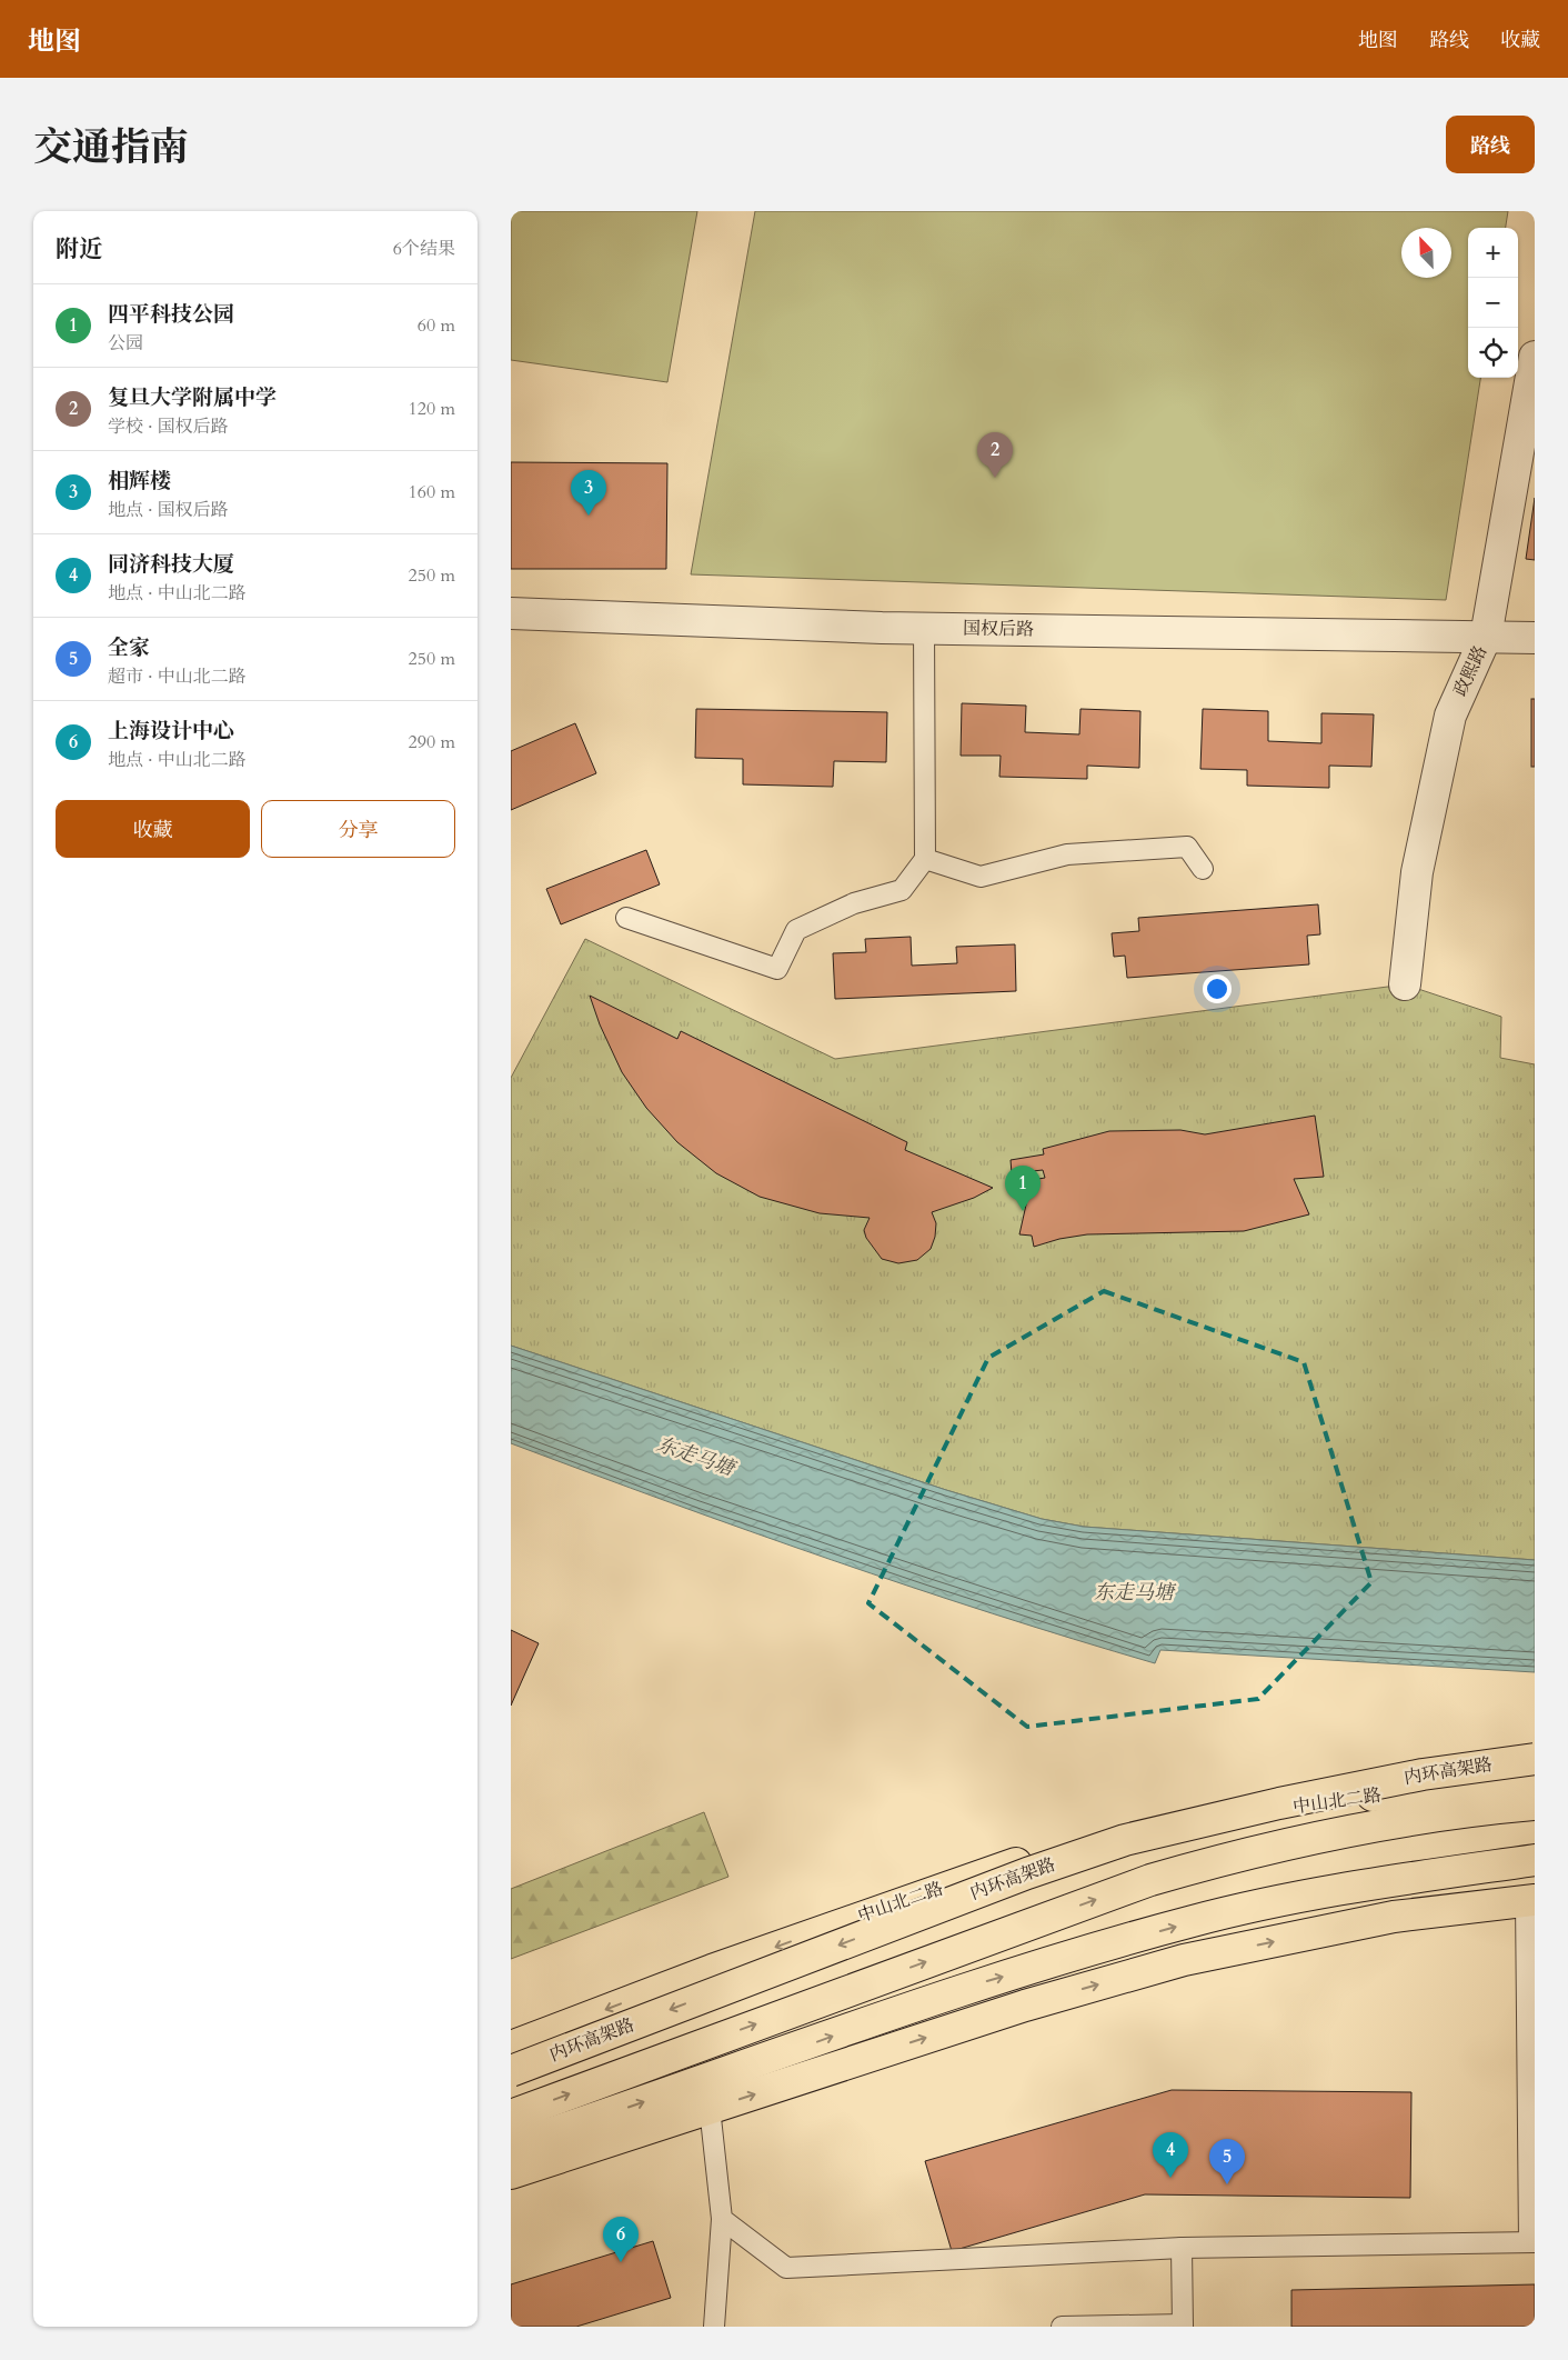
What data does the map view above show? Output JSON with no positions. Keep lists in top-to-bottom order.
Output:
{
  "streets": {
    "main road": ["内环高架路", "中山北二路"],
    "street": ["国权后路", "政熙路"]
  },
  "crossings": [
    ["国权后路", "政熙路"]
  ],
  "water": ["东走马塘"],
  "north": "top left",
  "page": {
    "header": "地图",
    "nav": ["地图", "路线", "收藏"],
    "title": "交通指南",
    "buttons": [
      "路线",
      ["收藏", "分享"]
    ],
    "heading": ["附近", "6个结果"],
    "map_buttons": ["+", "−"],
    "list": [
      {
        "mark": "1",
        "name": "四平科技公园",
        "note": "公园",
        "value": "60 m"
      },
      {
        "mark": "2",
        "name": "复旦大学附属中学",
        "note": "学校 · 国权后路",
        "value": "120 m"
      },
      {
        "mark": "3",
        "name": "相辉楼",
        "note": "地点 · 国权后路",
        "value": "160 m"
      },
      {
        "mark": "4",
        "name": "同济科技大厦",
        "note": "地点 · 中山北二路",
        "value": "250 m"
      },
      {
        "mark": "5",
        "name": "全家",
        "note": "超市 · 中山北二路",
        "value": "250 m"
      },
      {
        "mark": "6",
        "name": "上海设计中心",
        "note": "地点 · 中山北二路",
        "value": "290 m"
      }
    ],
    "pins": [
      "2",
      "3",
      "1",
      "4",
      "5",
      "6"
    ]
  }
}
